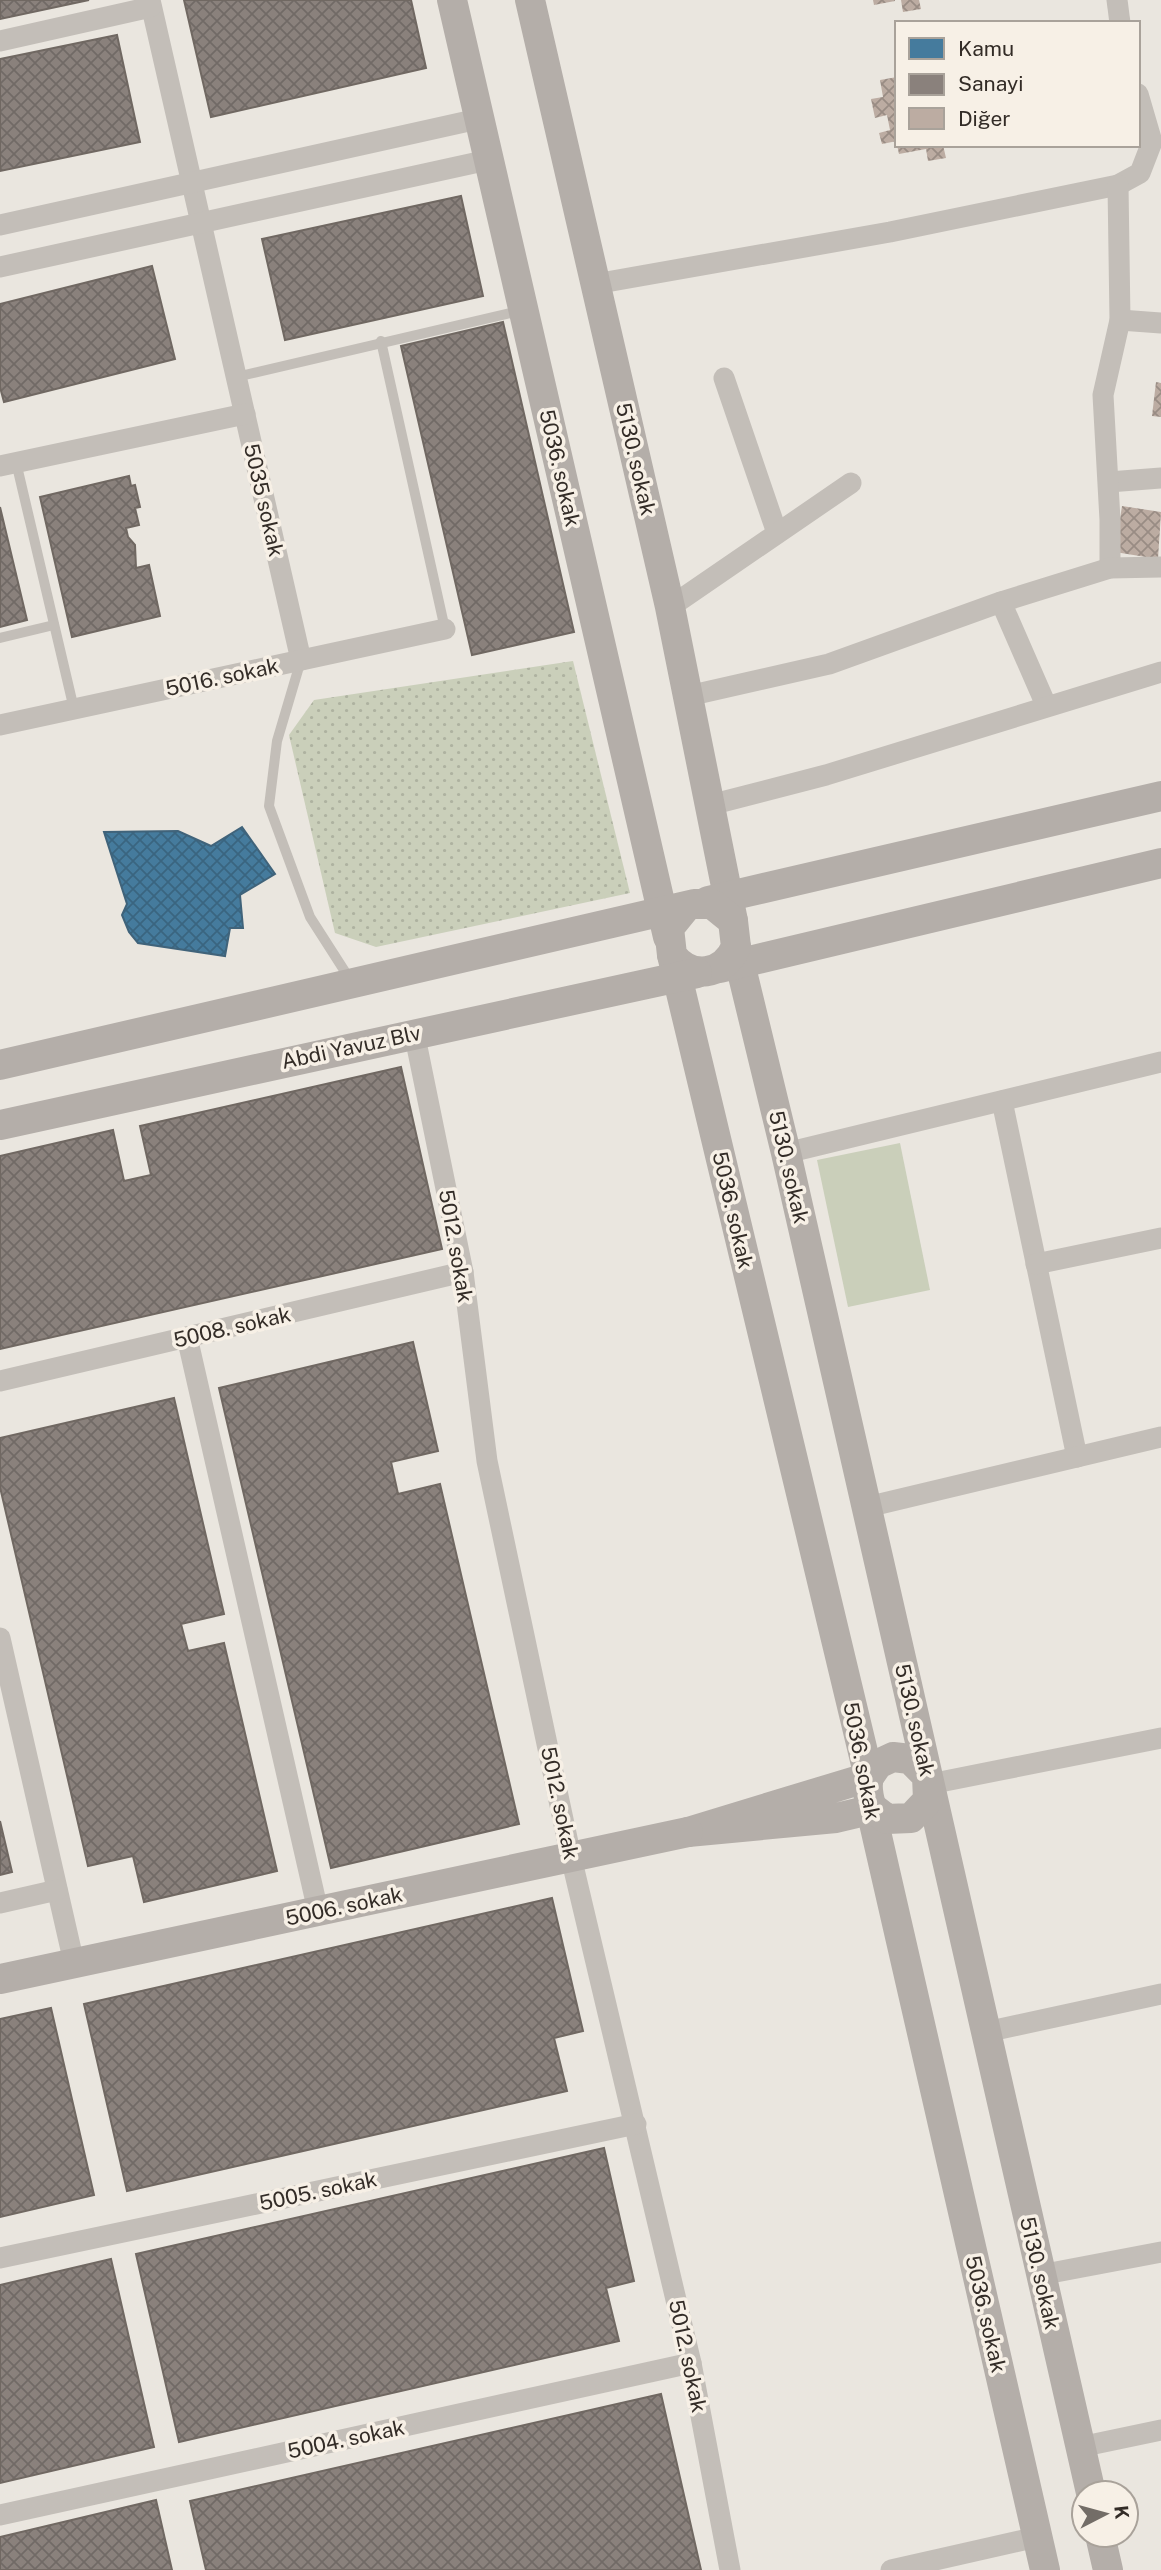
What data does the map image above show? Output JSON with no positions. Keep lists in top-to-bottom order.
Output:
{
  "streets": {
    "main road": [
      "5130. sokak",
      "5036. sokak",
      "Abdi Yavuz Blv",
      "5006. sokak"
    ],
    "street": [
      "5035 sokak",
      "5016. sokak",
      "5012. sokak",
      "5008. sokak",
      "5005. sokak",
      "5004. sokak"
    ]
  },
  "crossings": [
    ["5130. sokak", "5036. sokak"],
    ["5130. sokak", "Abdi Yavuz Blv"],
    ["5036. sokak", "Abdi Yavuz Blv"],
    ["5035 sokak", "5016. sokak"],
    ["Abdi Yavuz Blv", "5012. sokak"],
    ["5012. sokak", "5008. sokak"],
    ["5012. sokak", "5006. sokak"],
    ["5012. sokak", "5005. sokak"],
    ["5012. sokak", "5004. sokak"]
  ],
  "legend": ["Kamu", "Sanayi", "Diğer"],
  "north": "right"
}
